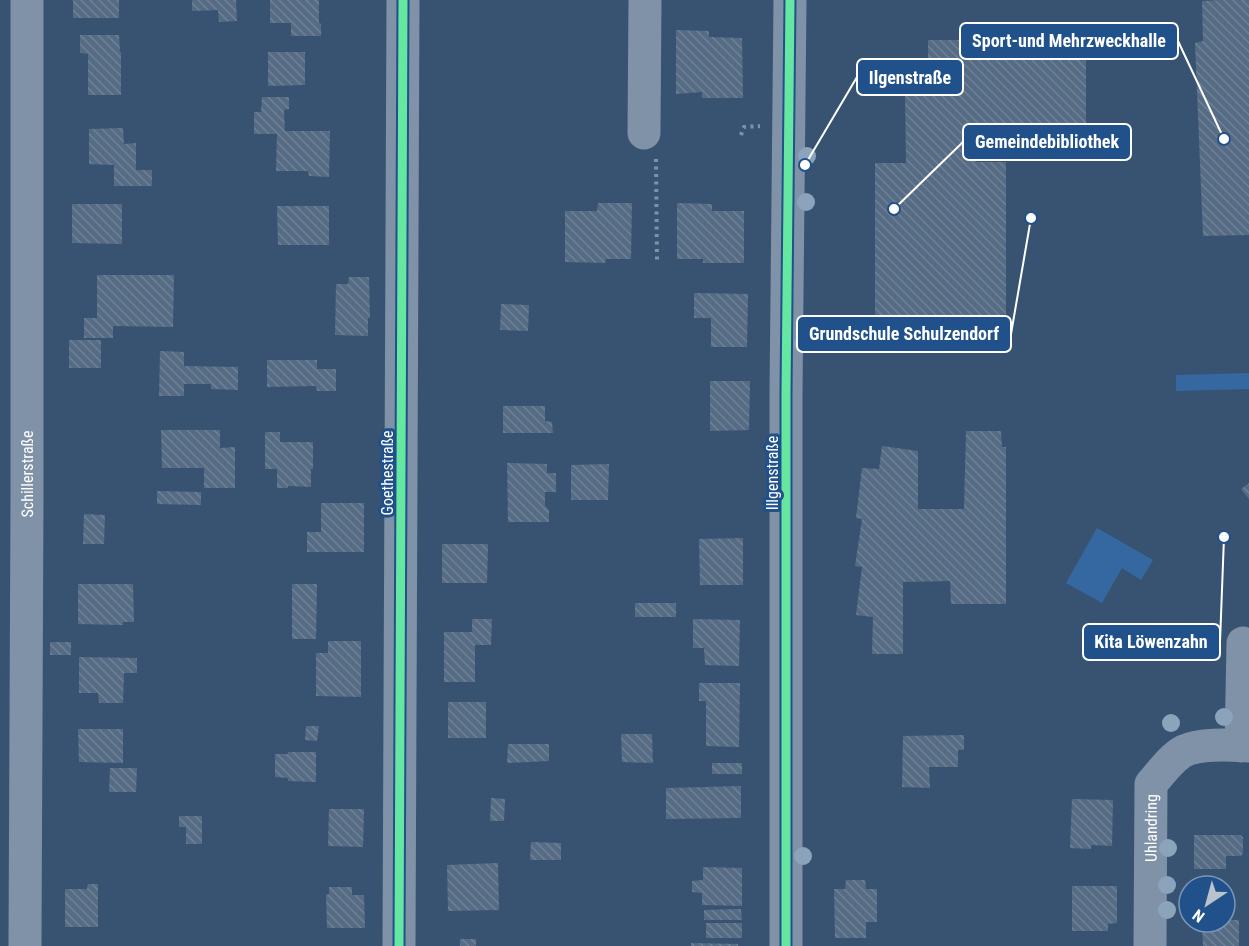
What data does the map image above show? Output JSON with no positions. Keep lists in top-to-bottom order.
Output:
{
  "streets": {
    "street": [
      "Schillerstraße",
      "Goethestraße",
      "Illgenstraße",
      "Uhlandring"
    ]
  },
  "places": [
    "Sport-und Mehrzweckhalle",
    "Ilgenstraße",
    "Gemeindebibliothek",
    "Grundschule Schulzendorf",
    "Kita Löwenzahn"
  ],
  "north": "bottom left"
}
